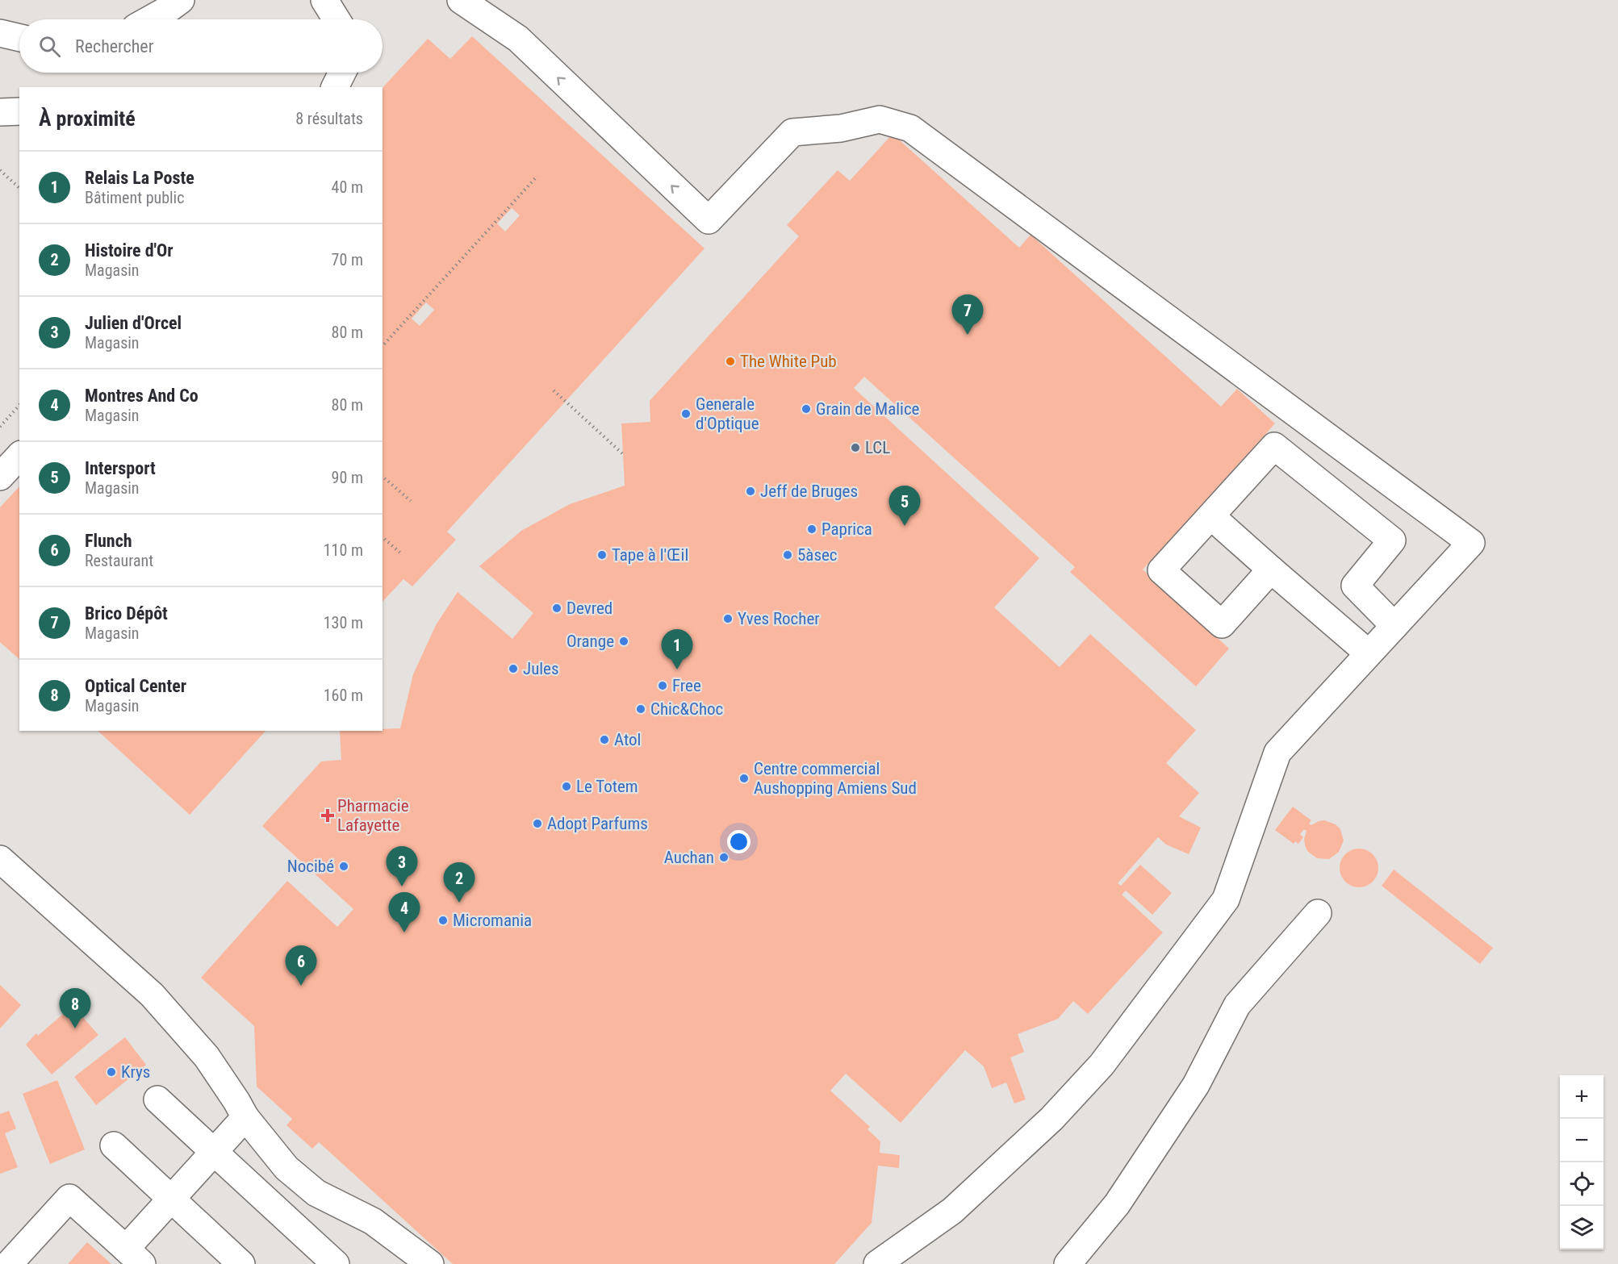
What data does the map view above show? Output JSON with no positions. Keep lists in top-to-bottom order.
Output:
{
  "places": {
    "other": [
      "The White Pub",
      "Grain de Malice",
      "Generale d'Optique",
      "LCL",
      "Jeff de Bruges",
      "Paprica",
      "Tape à l'Œil",
      "5àsec",
      "Devred",
      "Yves Rocher",
      "Orange",
      "Jules",
      "Free",
      "Chic&Choc",
      "Atol",
      "Centre commercial Aushopping Amiens Sud",
      "Le Totem",
      "Adopt Parfums",
      "Auchan",
      "Nocibé",
      "Micromania",
      "Krys"
    ],
    "health": ["Pharmacie Lafayette"]
  },
  "page": {
    "search": "Rechercher",
    "heading": ["À proximité", "8 résultats"],
    "list": [
      {
        "mark": "1",
        "name": "Relais La Poste",
        "note": "Bâtiment public",
        "value": "40 m"
      },
      {
        "mark": "2",
        "name": "Histoire d'Or",
        "note": "Magasin",
        "value": "70 m"
      },
      {
        "mark": "3",
        "name": "Julien d'Orcel",
        "note": "Magasin",
        "value": "80 m"
      },
      {
        "mark": "4",
        "name": "Montres And Co",
        "note": "Magasin",
        "value": "80 m"
      },
      {
        "mark": "5",
        "name": "Intersport",
        "note": "Magasin",
        "value": "90 m"
      },
      {
        "mark": "6",
        "name": "Flunch",
        "note": "Restaurant",
        "value": "110 m"
      },
      {
        "mark": "7",
        "name": "Brico Dépôt",
        "note": "Magasin",
        "value": "130 m"
      },
      {
        "mark": "8",
        "name": "Optical Center",
        "note": "Magasin",
        "value": "160 m"
      }
    ],
    "pins": [
      "7",
      "5",
      "1",
      "3",
      "2",
      "4",
      "6",
      "8"
    ],
    "map_buttons": ["+", "−"]
  }
}
